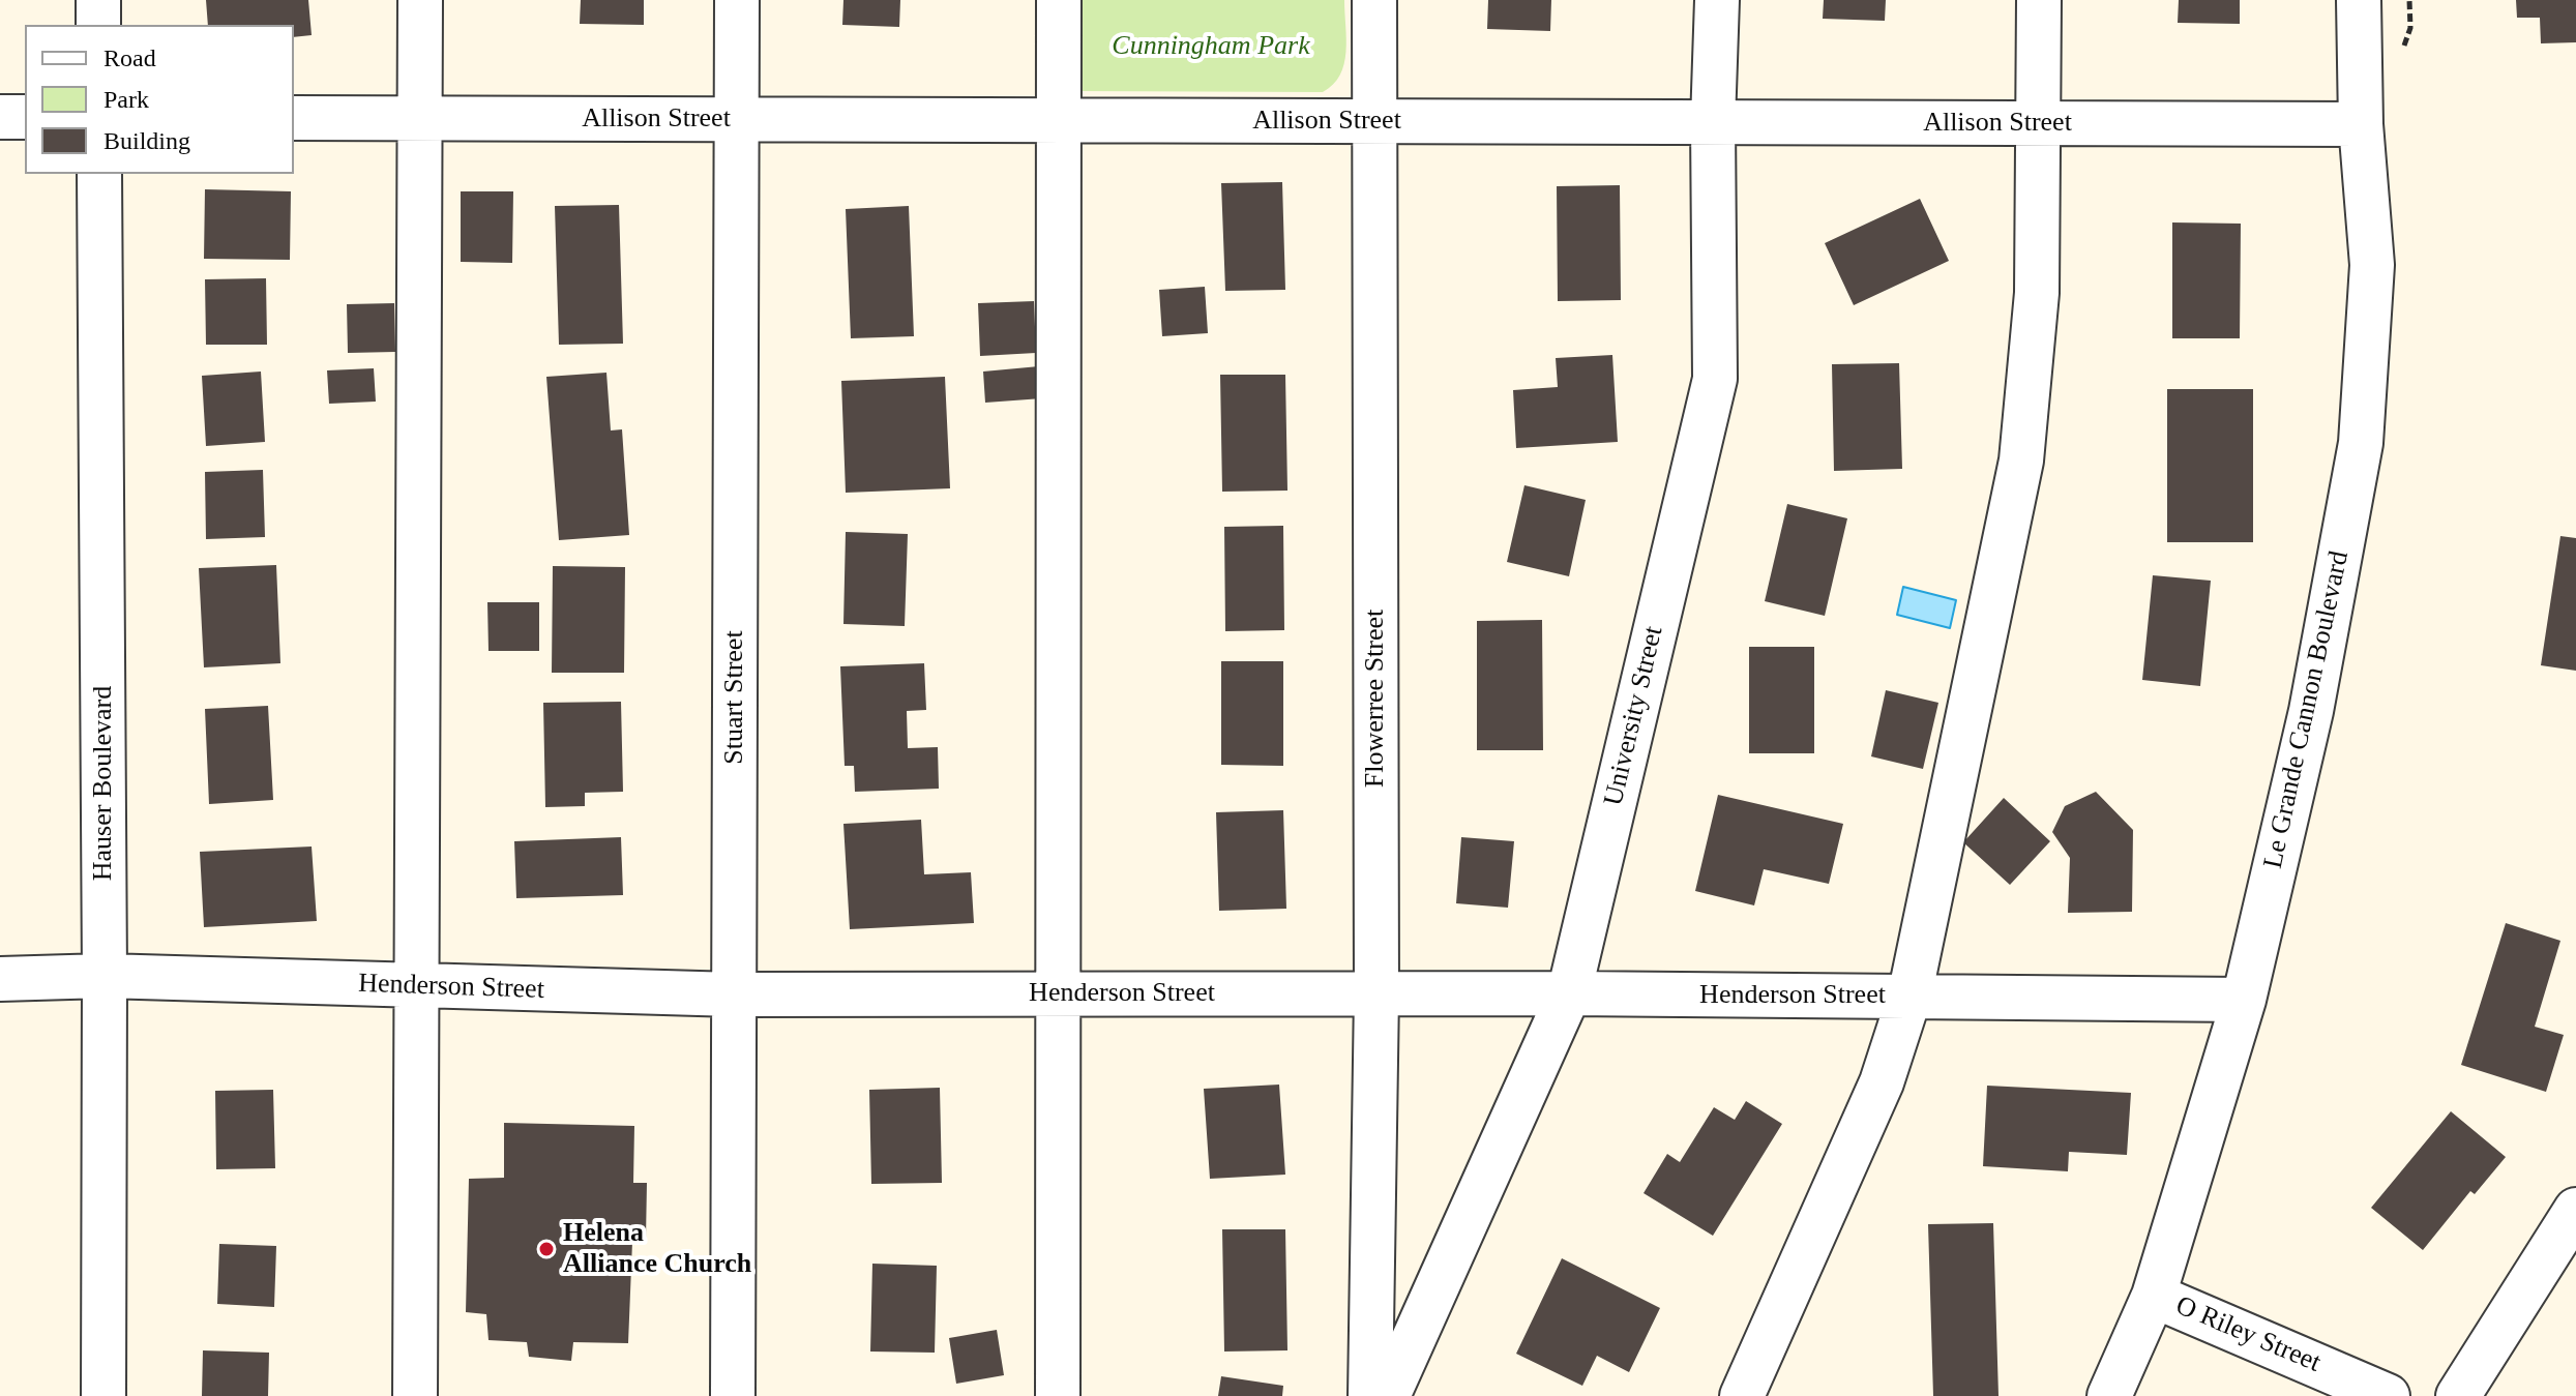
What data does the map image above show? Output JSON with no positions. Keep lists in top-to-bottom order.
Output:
{
  "streets": {
    "street": [
      "Allison Street",
      "Stuart Street",
      "Flowerree Street",
      "Le Grande Cannon Boulevard",
      "University Street",
      "Hauser Boulevard",
      "Henderson Street",
      "O Riley Street"
    ]
  },
  "crossings": [
    ["Allison Street", "Stuart Street"],
    ["Allison Street", "Flowerree Street"],
    ["Allison Street", "Le Grande Cannon Boulevard"],
    ["Allison Street", "University Street"],
    ["Stuart Street", "Henderson Street"],
    ["Flowerree Street", "Henderson Street"],
    ["Le Grande Cannon Boulevard", "Henderson Street"],
    ["Le Grande Cannon Boulevard", "O Riley Street"],
    ["University Street", "Henderson Street"],
    ["Hauser Boulevard", "Henderson Street"]
  ],
  "parks": ["Cunningham Park"],
  "places": ["Helena Alliance Church"],
  "legend": ["Road", "Park", "Building"]
}
